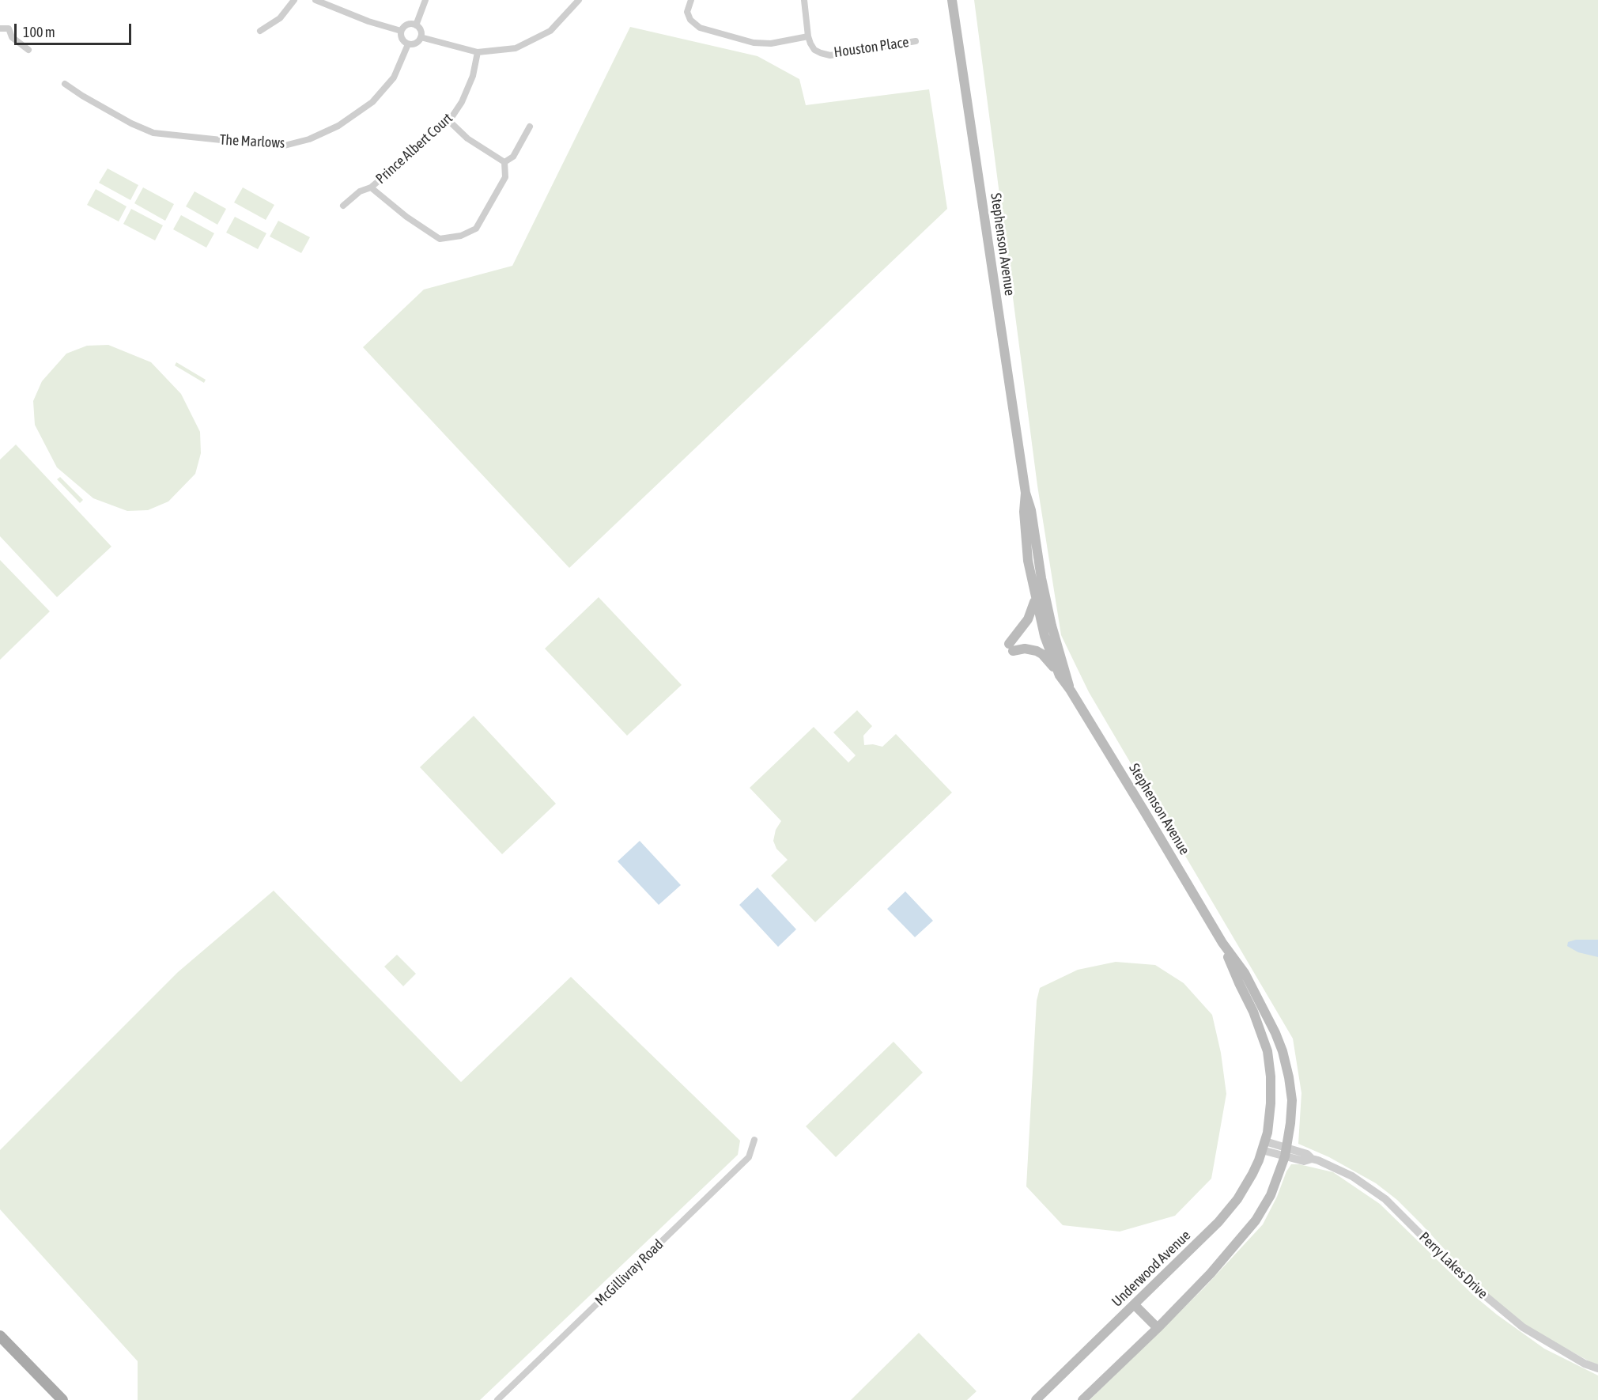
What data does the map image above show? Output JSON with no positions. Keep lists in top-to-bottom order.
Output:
{
  "streets": {
    "main road": ["Stephenson Avenue", "Underwood Avenue"],
    "street": [
      "Houston Place",
      "The Marlows",
      "Prince Albert Court",
      "Perry Lakes Drive",
      "McGillivray Road"
    ]
  },
  "crossings": [
    ["Stephenson Avenue", "Perry Lakes Drive"],
    ["Stephenson Avenue", "Underwood Avenue"],
    ["Perry Lakes Drive", "Underwood Avenue"]
  ],
  "scale_bar": "100 m"
}
